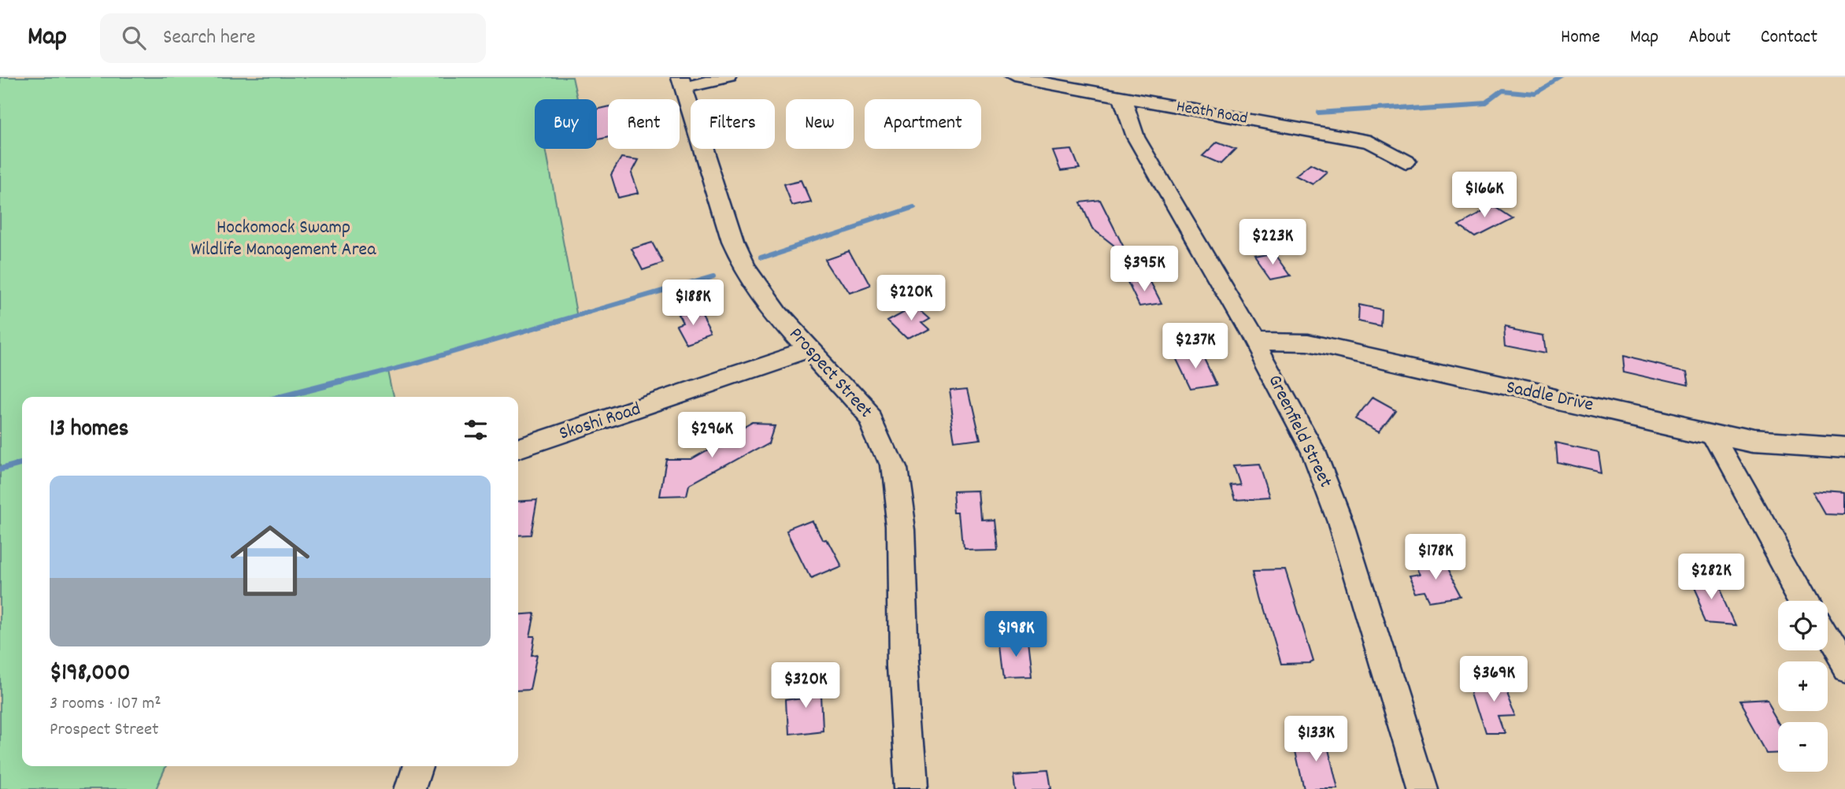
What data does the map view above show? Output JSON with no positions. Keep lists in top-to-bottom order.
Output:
{
  "streets": {
    "street": [
      "Heath Road",
      "Prospect Street",
      "Saddle Drive",
      "Skoshi Road",
      "Greenfield Street"
    ]
  },
  "crossings": [
    ["Heath Road", "Greenfield Street"],
    ["Prospect Street", "Skoshi Road"],
    ["Saddle Drive", "Greenfield Street"]
  ],
  "parks": ["Hockomock Swamp Wildlife Management Area"],
  "page": {
    "header": "Map",
    "search": "Search here",
    "nav": [
      "Home",
      "Map",
      "About",
      "Contact"
    ],
    "chip": [
      "Buy",
      "Rent",
      "Filters",
      "New",
      "Apartment"
    ],
    "price": [
      "$166K",
      "$223K",
      "$395K",
      "$220K",
      "$188K",
      "$237K",
      "$296K",
      "$178K",
      "$282K",
      "$198K",
      "$369K",
      "$320K",
      "$133K"
    ],
    "heading": "13 homes",
    "list": [
      {
        "name": "$198,000",
        "note": "3 rooms · 107 m² · Prospect Street"
      }
    ],
    "map_buttons": ["+", "−"]
  }
}
